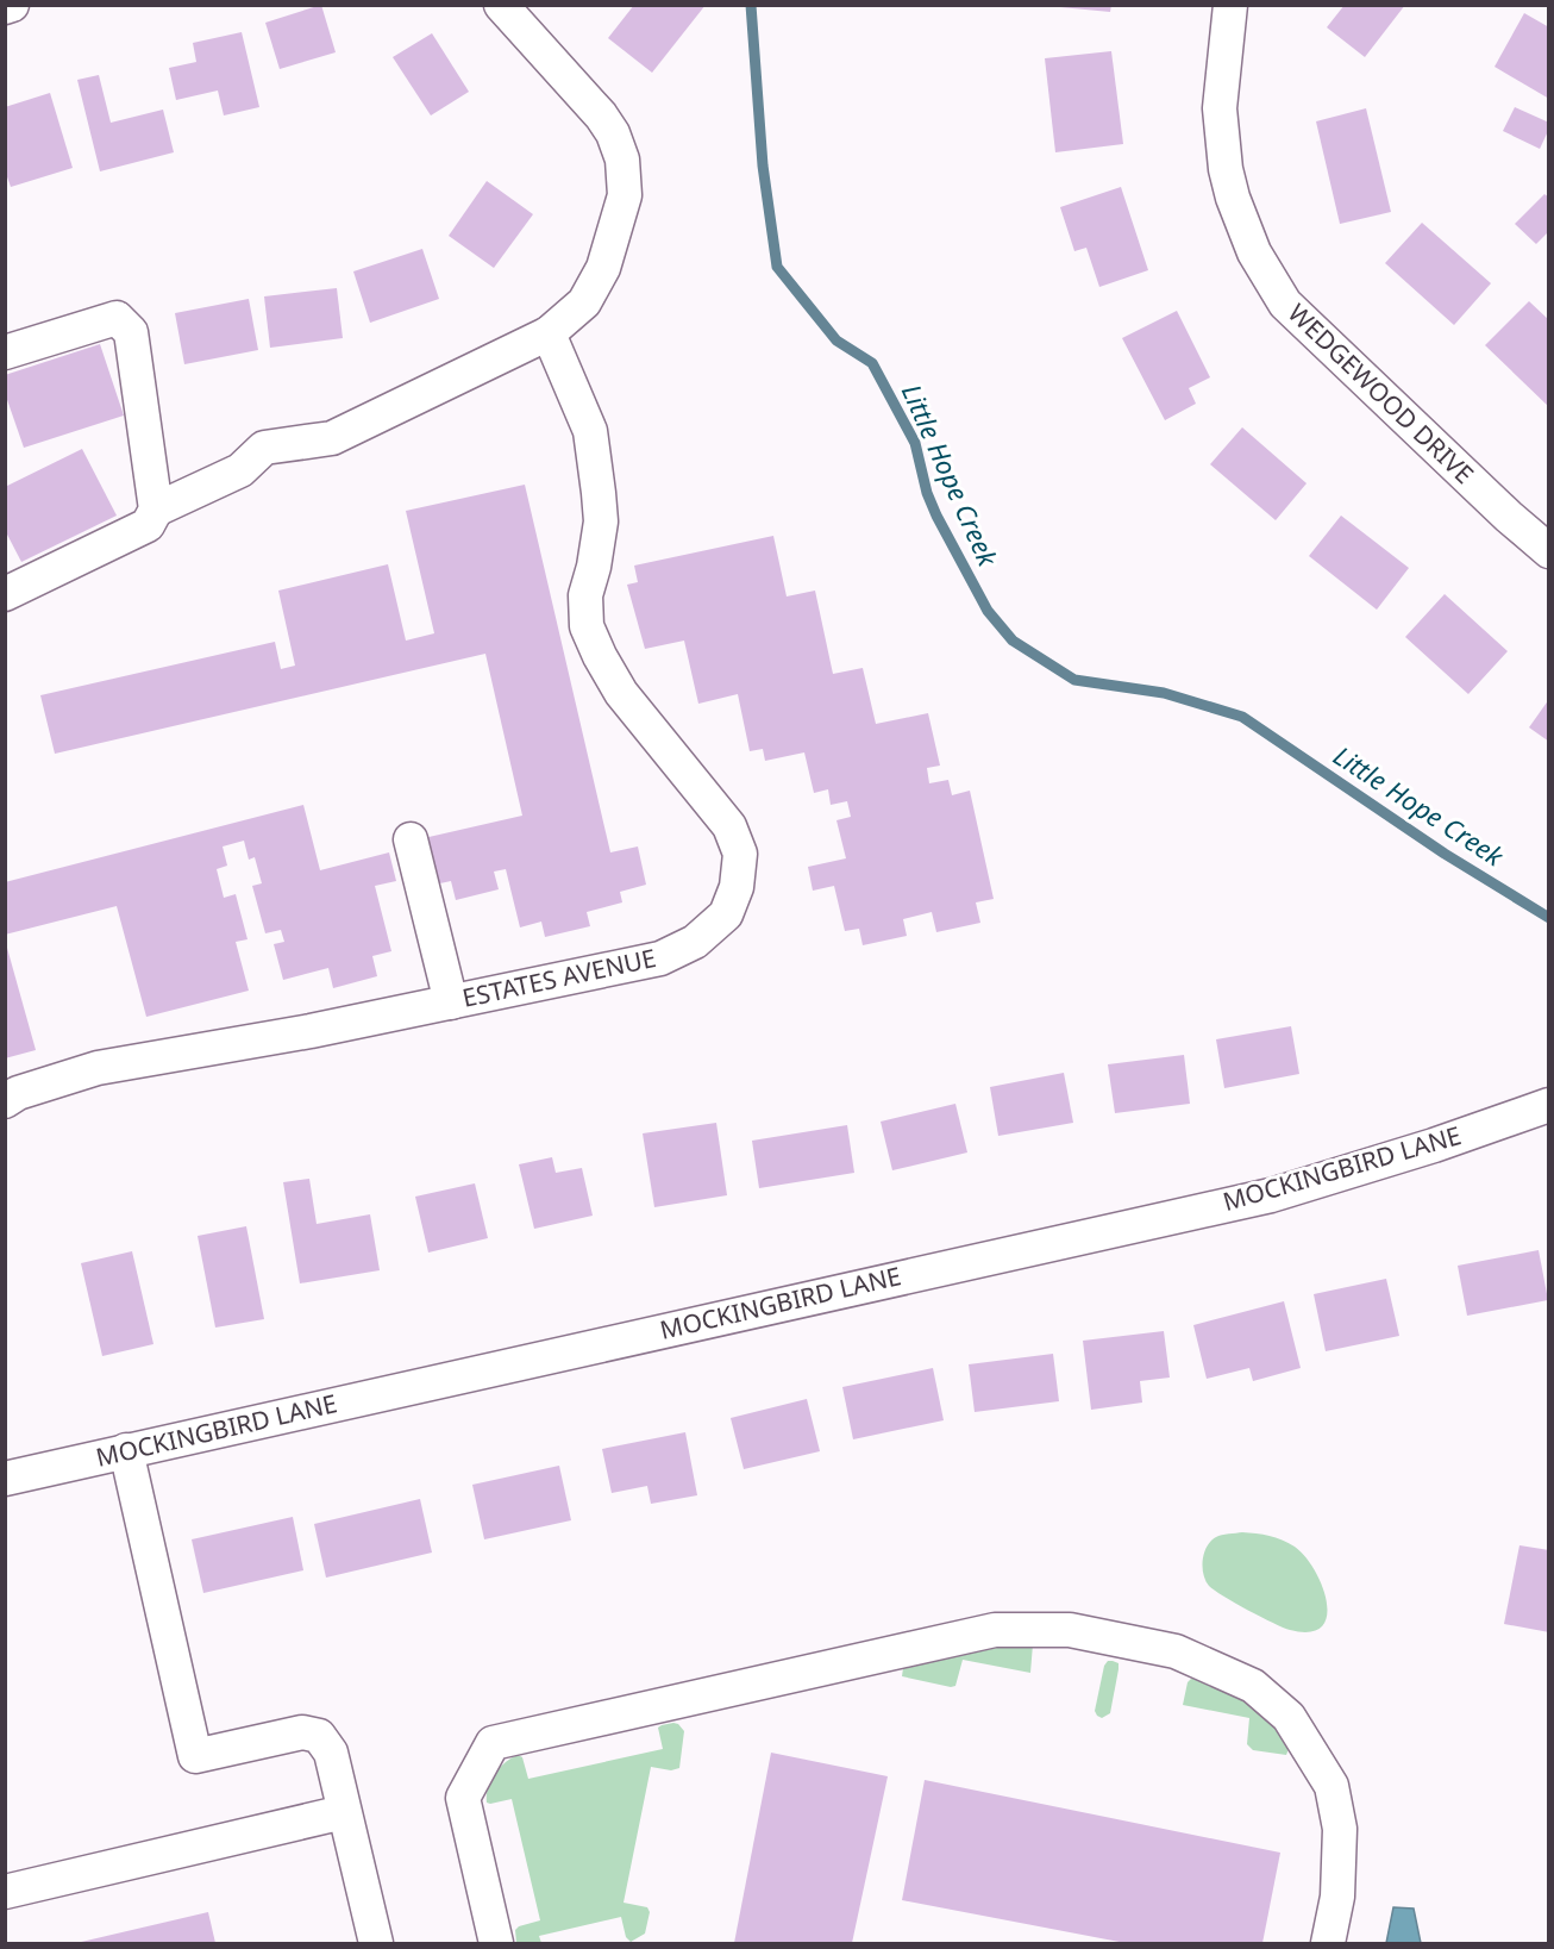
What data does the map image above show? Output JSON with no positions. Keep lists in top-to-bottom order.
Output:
{
  "streets": {
    "street": ["WEDGEWOOD DRIVE", "ESTATES AVENUE", "MOCKINGBIRD LANE"]
  },
  "water": ["Little Hope Creek"]
}
